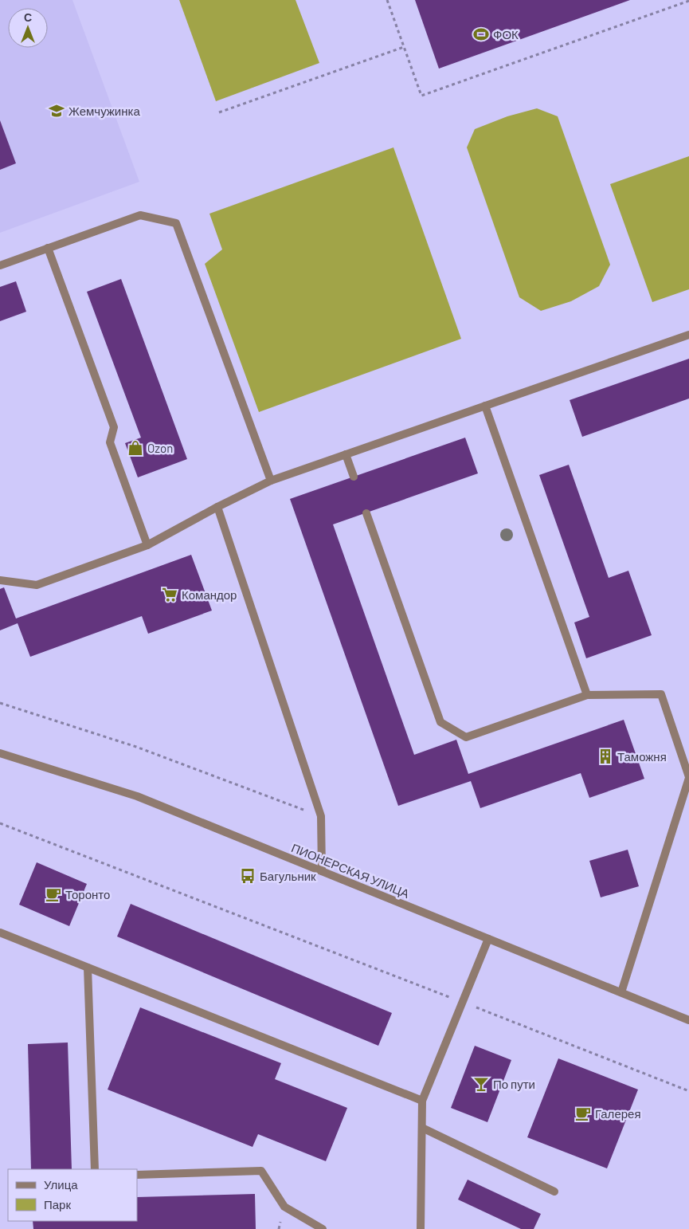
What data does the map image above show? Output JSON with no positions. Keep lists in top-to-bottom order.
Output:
{
  "streets": {
    "street": ["ПИОНЕРСКАЯ УЛИЦА"]
  },
  "places": {
    "sports": ["ФОК"],
    "school or university": ["Жемчужинка"],
    "shop": ["Ozon"],
    "supermarket": ["Командор"],
    "building": ["Таможня"],
    "bus stop": ["Багульник"],
    "cafe": ["Торонто", "Галерея"],
    "bar": ["По пути"]
  },
  "legend": ["Улица", "Парк"],
  "north": "top"
}
